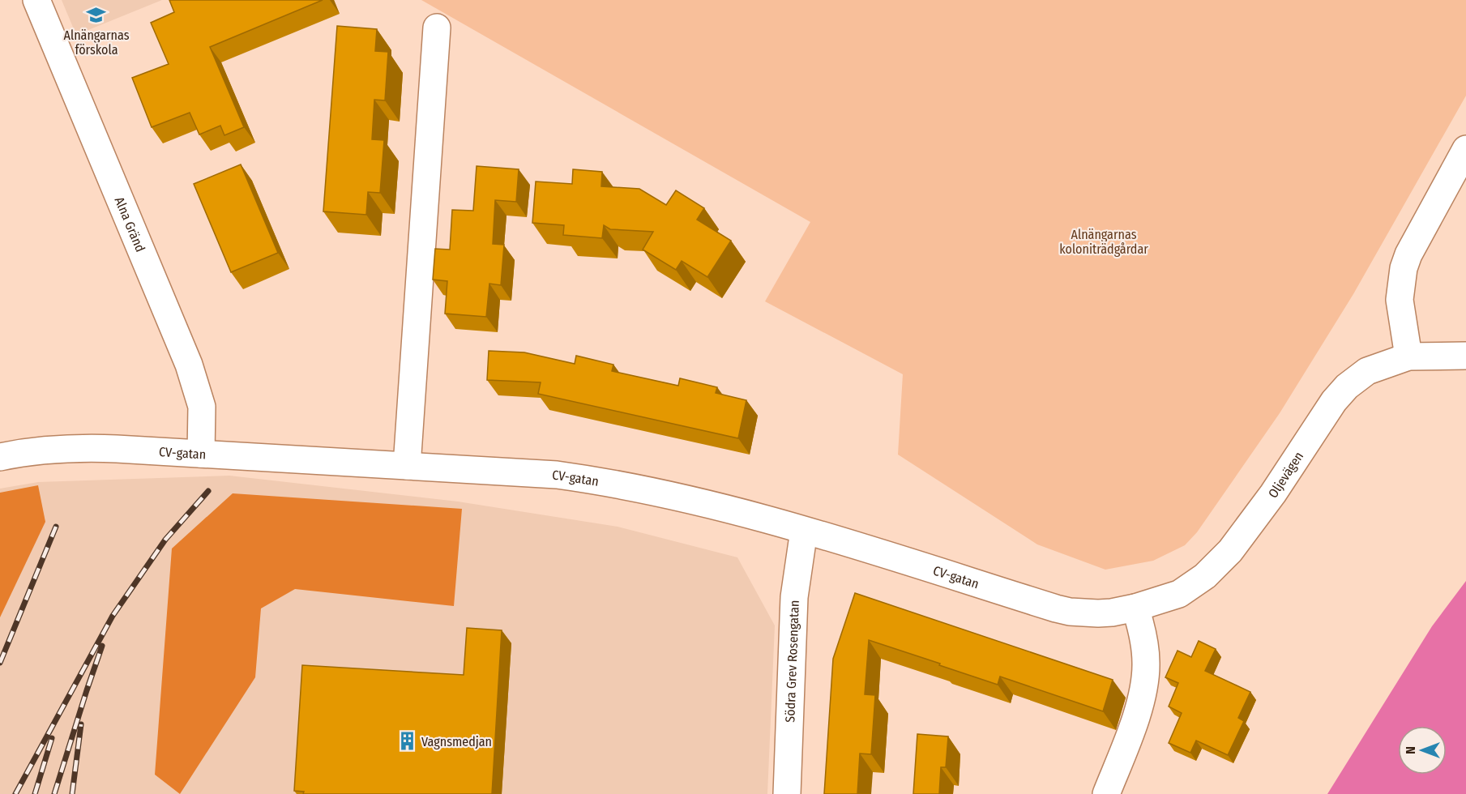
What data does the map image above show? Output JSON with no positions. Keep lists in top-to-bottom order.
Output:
{
  "streets": {
    "street": [
      "Alna Gränd",
      "CV-gatan",
      "Oljevägen",
      "Södra Grev Rosengatan"
    ]
  },
  "crossings": [
    ["Alna Gränd", "CV-gatan"],
    ["CV-gatan", "Oljevägen"],
    ["CV-gatan", "Södra Grev Rosengatan"]
  ],
  "parks": ["Alnängarnas koloniträdgårdar"],
  "places": {
    "school or university": ["Alnängarnas förskola"],
    "building": ["Vagnsmedjan"]
  },
  "north": "left"
}
